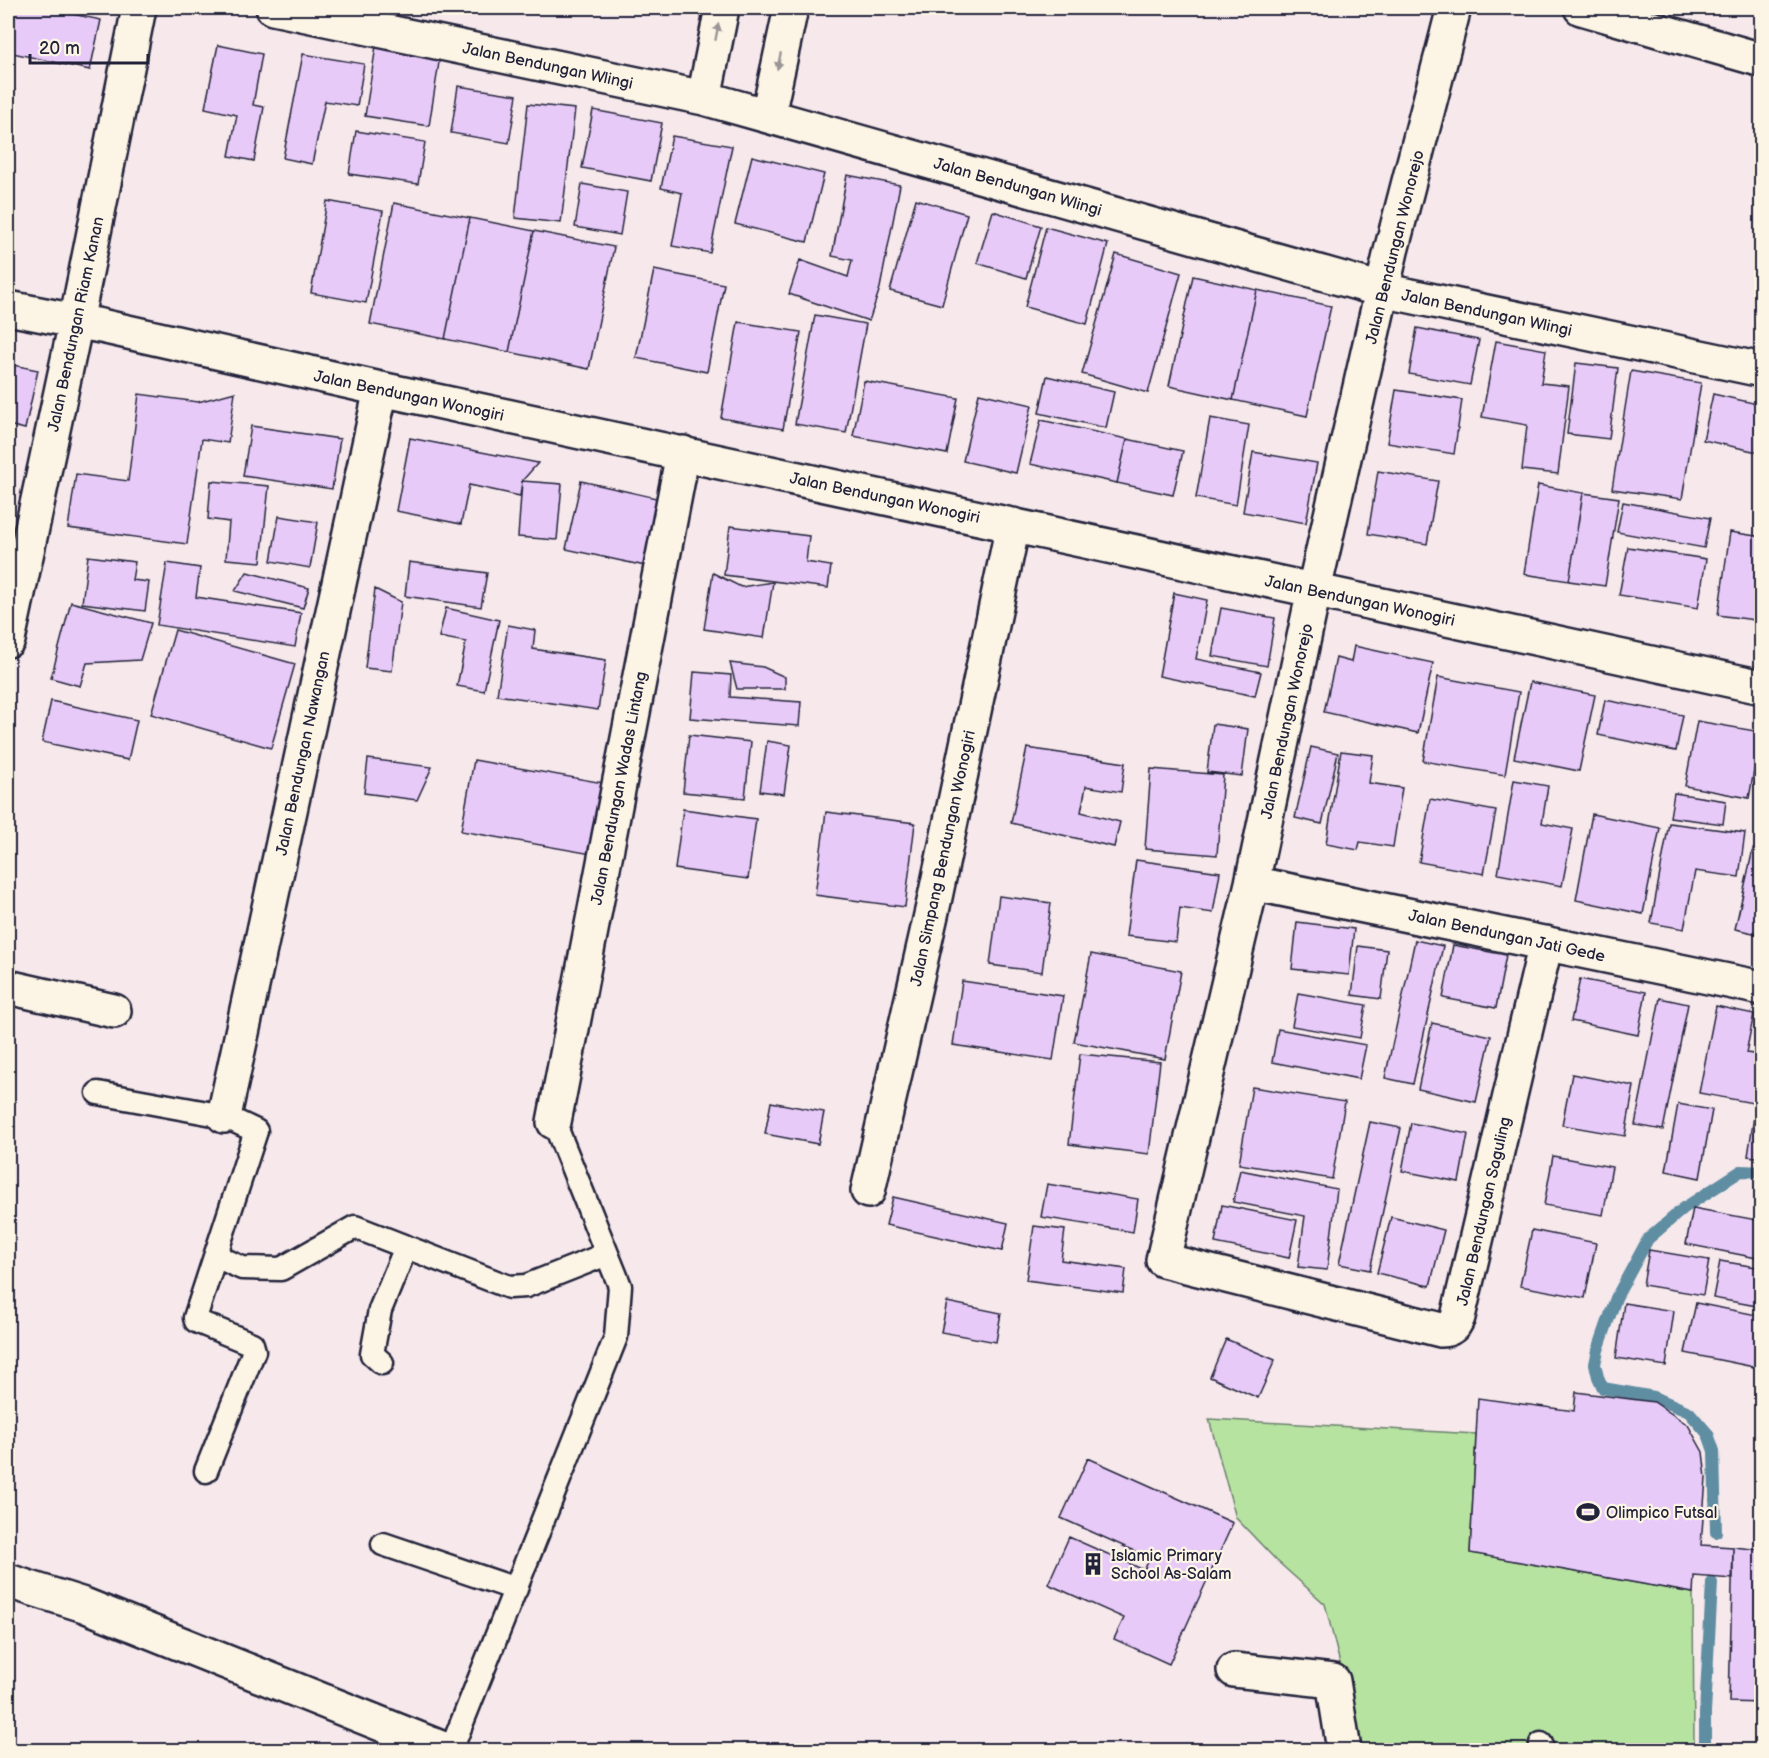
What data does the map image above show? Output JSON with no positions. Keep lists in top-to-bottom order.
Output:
{
  "streets": {
    "street": [
      "Jalan Bendungan Wlingi",
      "Jalan Bendungan Wonorejo",
      "Jalan Bendungan Riam Kanan",
      "Jalan Bendungan Wonogiri",
      "Jalan Bendungan Nawangan",
      "Jalan Bendungan Wadas Lintang",
      "Jalan Simpang Bendungan Wonogiri",
      "Jalan Bendungan Jati Gede",
      "Jalan Bendungan Saguling"
    ]
  },
  "crossings": [
    ["Jalan Bendungan Wlingi", "Jalan Bendungan Wonorejo"],
    ["Jalan Bendungan Wonorejo", "Jalan Bendungan Wonogiri"],
    ["Jalan Bendungan Wonorejo", "Jalan Bendungan Jati Gede"],
    ["Jalan Bendungan Wonorejo", "Jalan Bendungan Saguling"],
    ["Jalan Bendungan Riam Kanan", "Jalan Bendungan Wonogiri"],
    ["Jalan Bendungan Wonogiri", "Jalan Bendungan Nawangan"],
    ["Jalan Bendungan Wonogiri", "Jalan Bendungan Wadas Lintang"],
    ["Jalan Bendungan Wonogiri", "Jalan Simpang Bendungan Wonogiri"],
    ["Jalan Bendungan Jati Gede", "Jalan Bendungan Saguling"]
  ],
  "places": {
    "sports": ["Olimpico Futsal"],
    "building": ["Islamic Primary School As-Salam"]
  },
  "scale_bar": "20 m"
}
